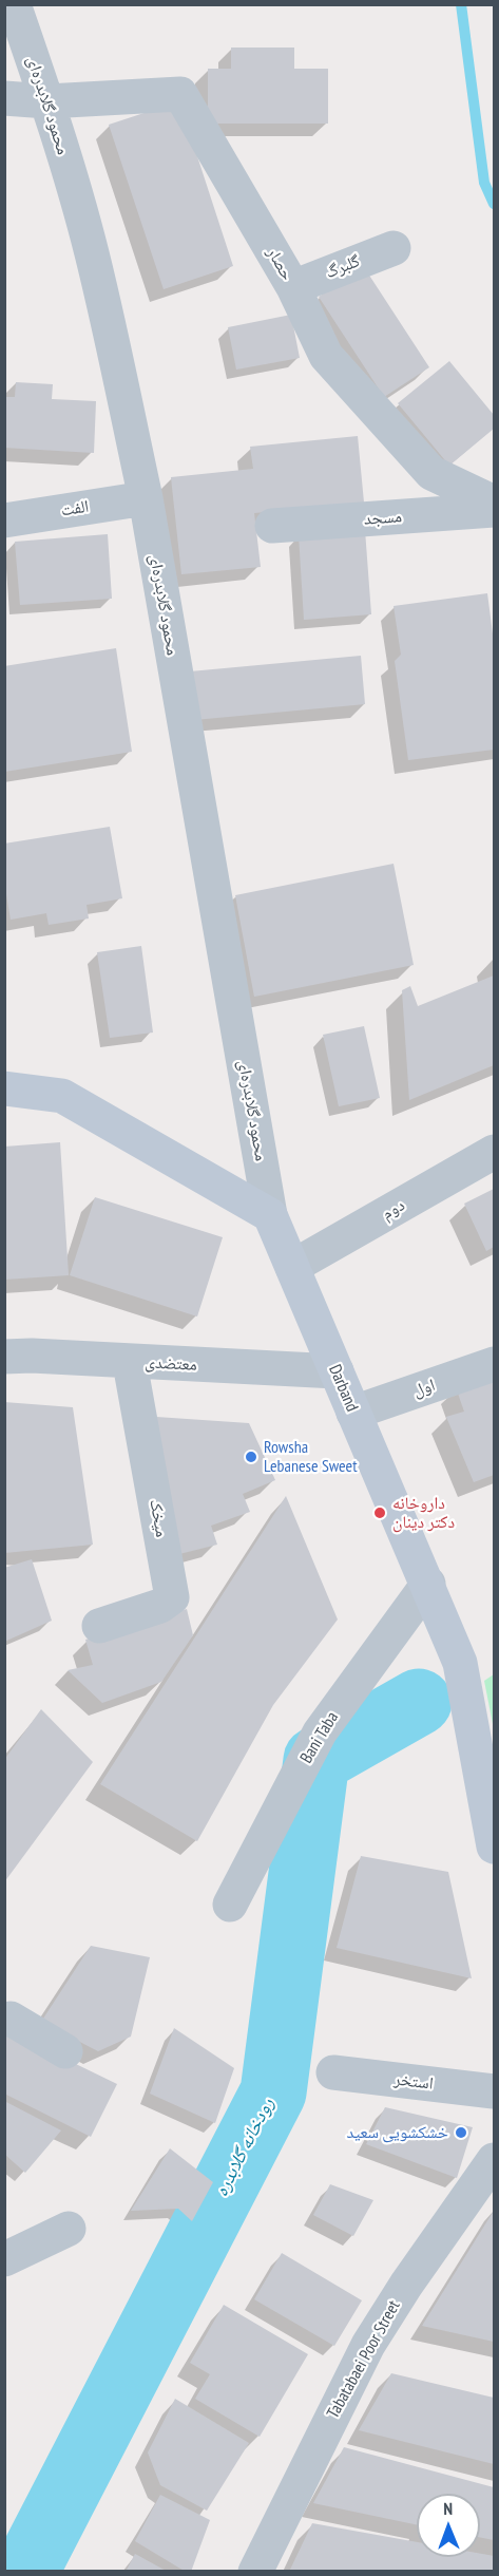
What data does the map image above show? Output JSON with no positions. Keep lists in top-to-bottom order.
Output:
{
  "streets": {
    "main road": ["Darband"],
    "street": [
      "محمود گلابدره‌ای",
      "حصار",
      "گلبرگ",
      "الفت",
      "مسجد",
      "دوم",
      "معتضدی",
      "اول",
      "میخک",
      "Bani Taba",
      "استخر",
      "Tabatabaei Poor Street"
    ]
  },
  "crossings": [
    ["محمود گلابدره‌ای", "حصار"],
    ["محمود گلابدره‌ای", "الفت"],
    ["محمود گلابدره‌ای", "Darband"],
    ["حصار", "گلبرگ"],
    ["دوم", "Darband"],
    ["معتضدی", "Darband"],
    ["معتضدی", "میخک"],
    ["Darband", "اول"],
    ["Darband", "Bani Taba"]
  ],
  "water": ["رودخانه گلابدره"],
  "places": ["Rowsha Lebanese Sweet", "داروخانه دکتر دینان", "خشکشویی سعید"],
  "north": "top"
}
